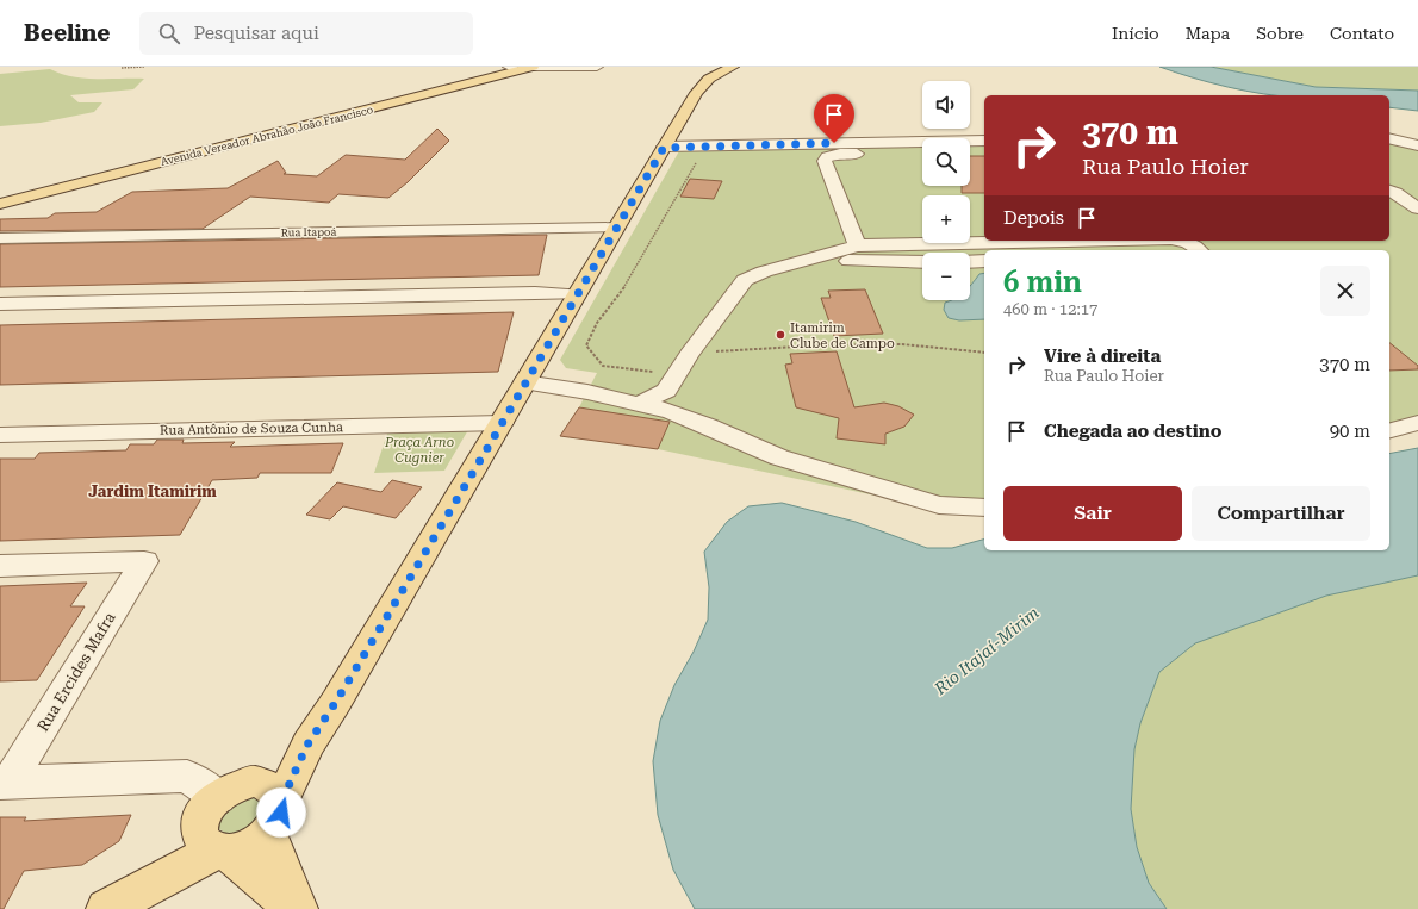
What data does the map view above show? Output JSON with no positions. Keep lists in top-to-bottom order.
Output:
{
  "streets": {
    "main road": ["Avenida Vereador Abrahão João Francisco"],
    "street": ["Rua Itapoá", "Rua Antônio de Souza Cunha", "Rua Ercides Mafra"]
  },
  "districts": ["Jardim Itamirim"],
  "water": ["Rio Itajaí-Mirim"],
  "parks": ["Praça Arno Cugnier"],
  "places": ["Itamirim Clube de Campo"],
  "page": {
    "header": "Beeline",
    "search": "Pesquisar aqui",
    "nav": [
      "Início",
      "Mapa",
      "Sobre",
      "Contato"
    ],
    "map_buttons": ["+", "−"],
    "turn": ["370 m", "Rua Paulo Hoier"],
    "then": "Depois",
    "heading": ["6 min", "460 m · 12:17"],
    "list": [
      {
        "name": "Vire à direita",
        "note": "Rua Paulo Hoier",
        "value": "370 m"
      },
      {
        "name": "Chegada ao destino",
        "value": "90 m"
      }
    ],
    "buttons": ["Sair", "Compartilhar"]
  }
}
